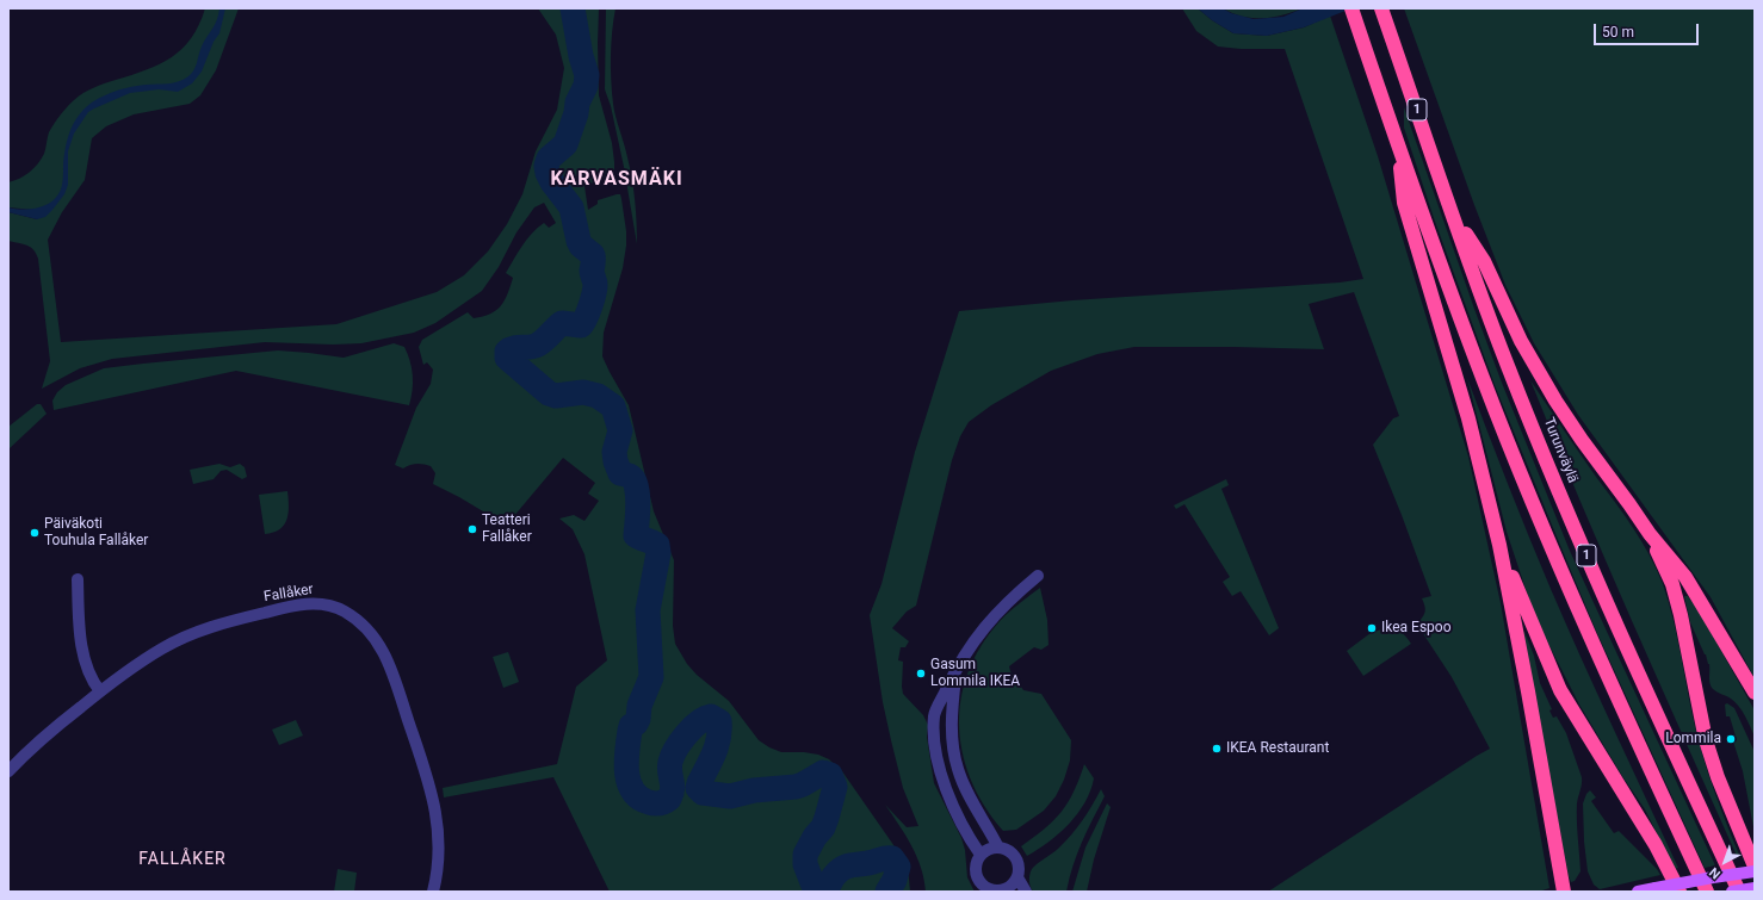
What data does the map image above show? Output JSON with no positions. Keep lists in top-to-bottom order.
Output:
{
  "streets": {
    "highway": ["1", "Turunväylä"],
    "street": ["Fallåker"]
  },
  "districts": ["KARVASMÄKI", "FALLÅKER"],
  "places": [
    "Teatteri Fallåker",
    "Päiväkoti Touhula Fallåker",
    "Ikea Espoo",
    "Gasum Lommila IKEA",
    "Lommila",
    "IKEA Restaurant"
  ],
  "scale_bar": "50 m",
  "north": "bottom left"
}
